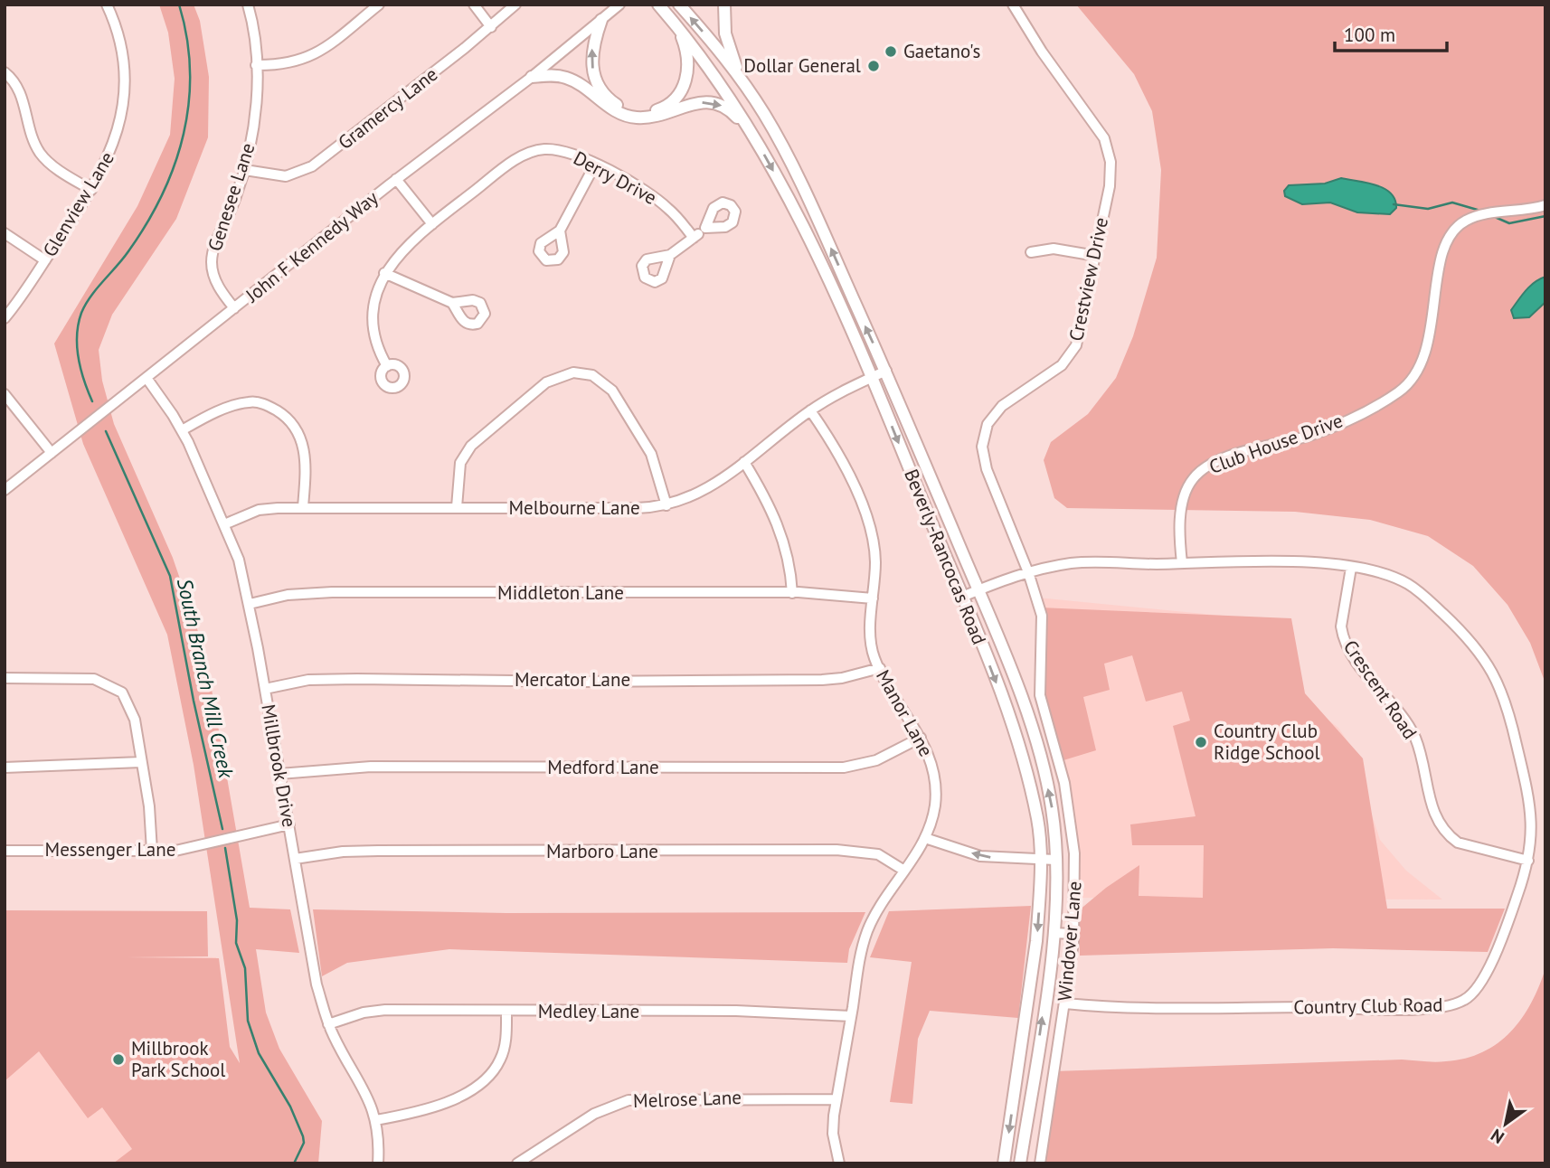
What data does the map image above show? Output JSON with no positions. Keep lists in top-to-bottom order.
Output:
{
  "streets": {
    "main road": ["Beverly-Rancocas Road"],
    "street": [
      "Gramercy Lane",
      "Derry Drive",
      "Genesee Lane",
      "Glenview Lane",
      "John F Kennedy Way",
      "Crestview Drive",
      "Club House Drive",
      "Melbourne Lane",
      "Middleton Lane",
      "Mercator Lane",
      "Crescent Road",
      "Manor Lane",
      "Millbrook Drive",
      "Medford Lane",
      "Messenger Lane",
      "Marboro Lane",
      "Windover Lane",
      "Country Club Road",
      "Medley Lane",
      "Melrose Lane"
    ]
  },
  "crossings": [
    ["Gramercy Lane", "Genesee Lane"],
    ["Genesee Lane", "John F Kennedy Way"],
    ["John F Kennedy Way", "Millbrook Drive"],
    ["Crestview Drive", "Windover Lane"],
    ["Crestview Drive", "Country Club Road"],
    ["Club House Drive", "Country Club Road"],
    ["Melbourne Lane", "Beverly-Rancocas Road"],
    ["Melbourne Lane", "Manor Lane"],
    ["Melbourne Lane", "Millbrook Drive"],
    ["Beverly-Rancocas Road", "Country Club Road"],
    ["Middleton Lane", "Manor Lane"],
    ["Middleton Lane", "Millbrook Drive"],
    ["Mercator Lane", "Manor Lane"],
    ["Mercator Lane", "Millbrook Drive"],
    ["Crescent Road", "Country Club Road"],
    ["Manor Lane", "Medford Lane"],
    ["Manor Lane", "Marboro Lane"],
    ["Manor Lane", "Medley Lane"],
    ["Manor Lane", "Melrose Lane"],
    ["Millbrook Drive", "Medford Lane"],
    ["Millbrook Drive", "Messenger Lane"],
    ["Millbrook Drive", "Marboro Lane"],
    ["Millbrook Drive", "Medley Lane"],
    ["Windover Lane", "Country Club Road"]
  ],
  "water": ["South Branch Mill Creek"],
  "places": [
    "Gaetano's",
    "Dollar General",
    "Country Club Ridge School",
    "Millbrook Park School"
  ],
  "scale_bar": "100 m",
  "north": "bottom left"
}
